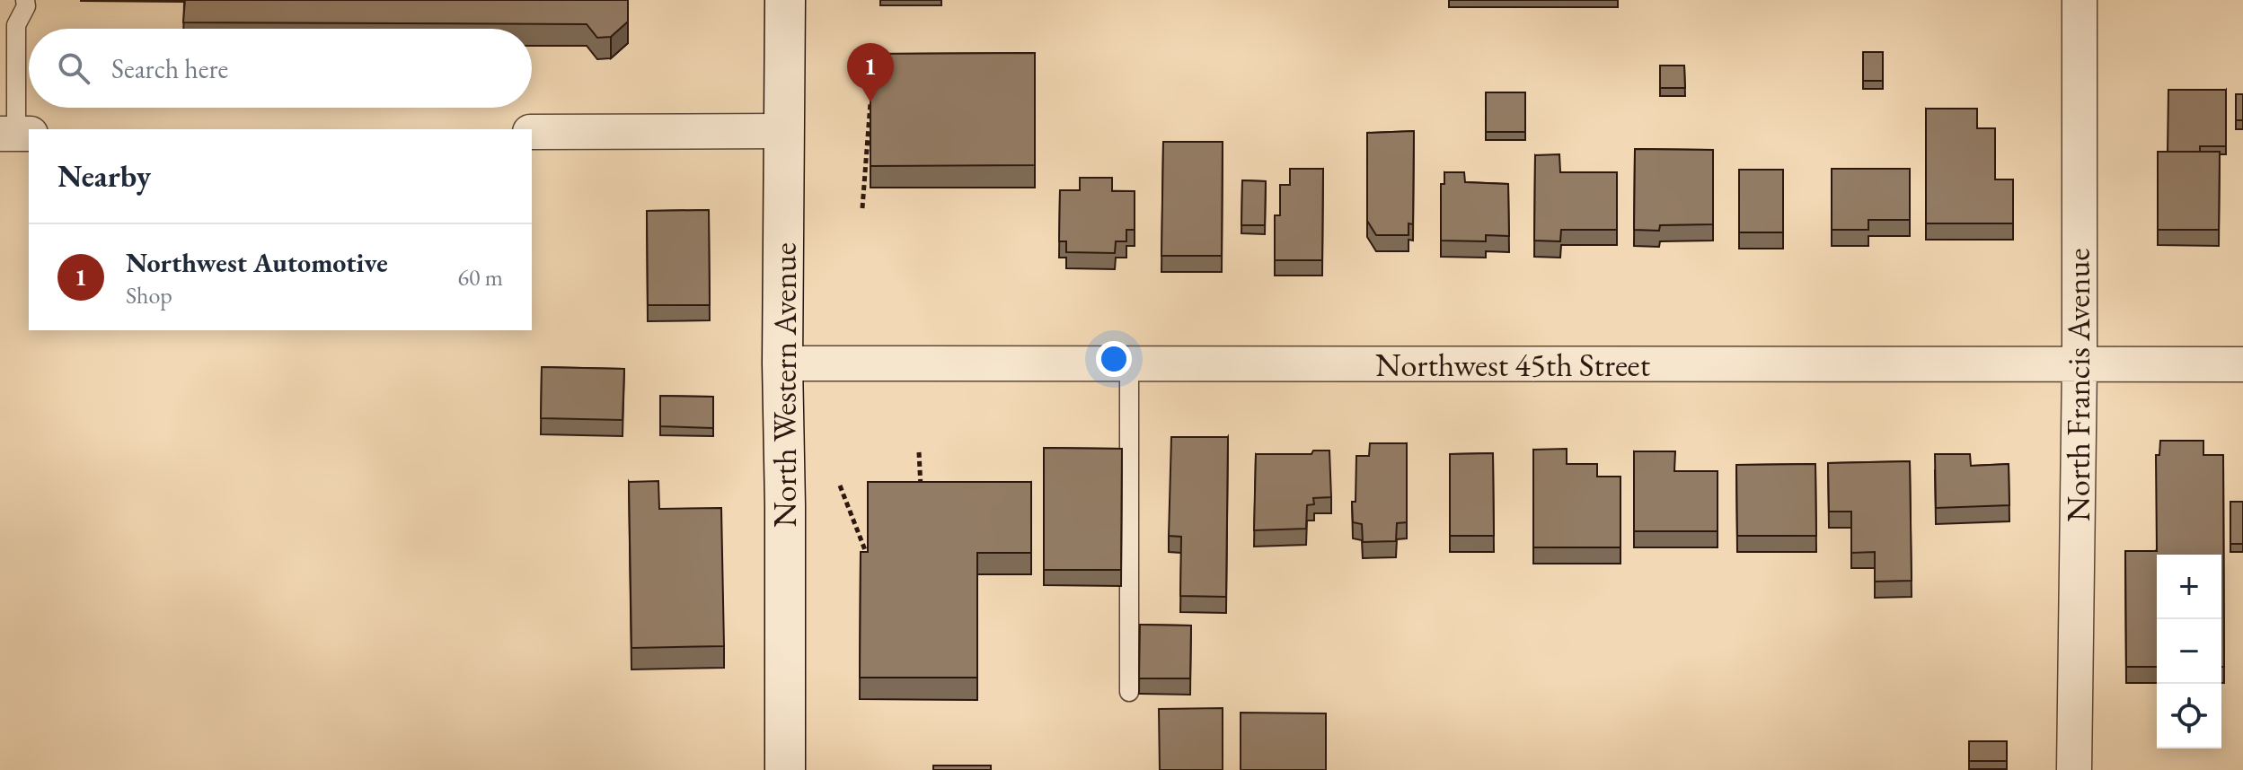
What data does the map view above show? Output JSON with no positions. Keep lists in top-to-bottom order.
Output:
{
  "streets": {
    "street": ["Northwest 45th Street", "North Western Avenue", "North Francis Avenue"]
  },
  "crossings": [
    ["Northwest 45th Street", "North Western Avenue"],
    ["Northwest 45th Street", "North Francis Avenue"]
  ],
  "page": {
    "search": "Search here",
    "pins": "1",
    "heading": "Nearby",
    "list": [
      {
        "mark": "1",
        "name": "Northwest Automotive",
        "note": "Shop",
        "value": "60 m"
      }
    ],
    "map_buttons": ["+", "−"]
  }
}
